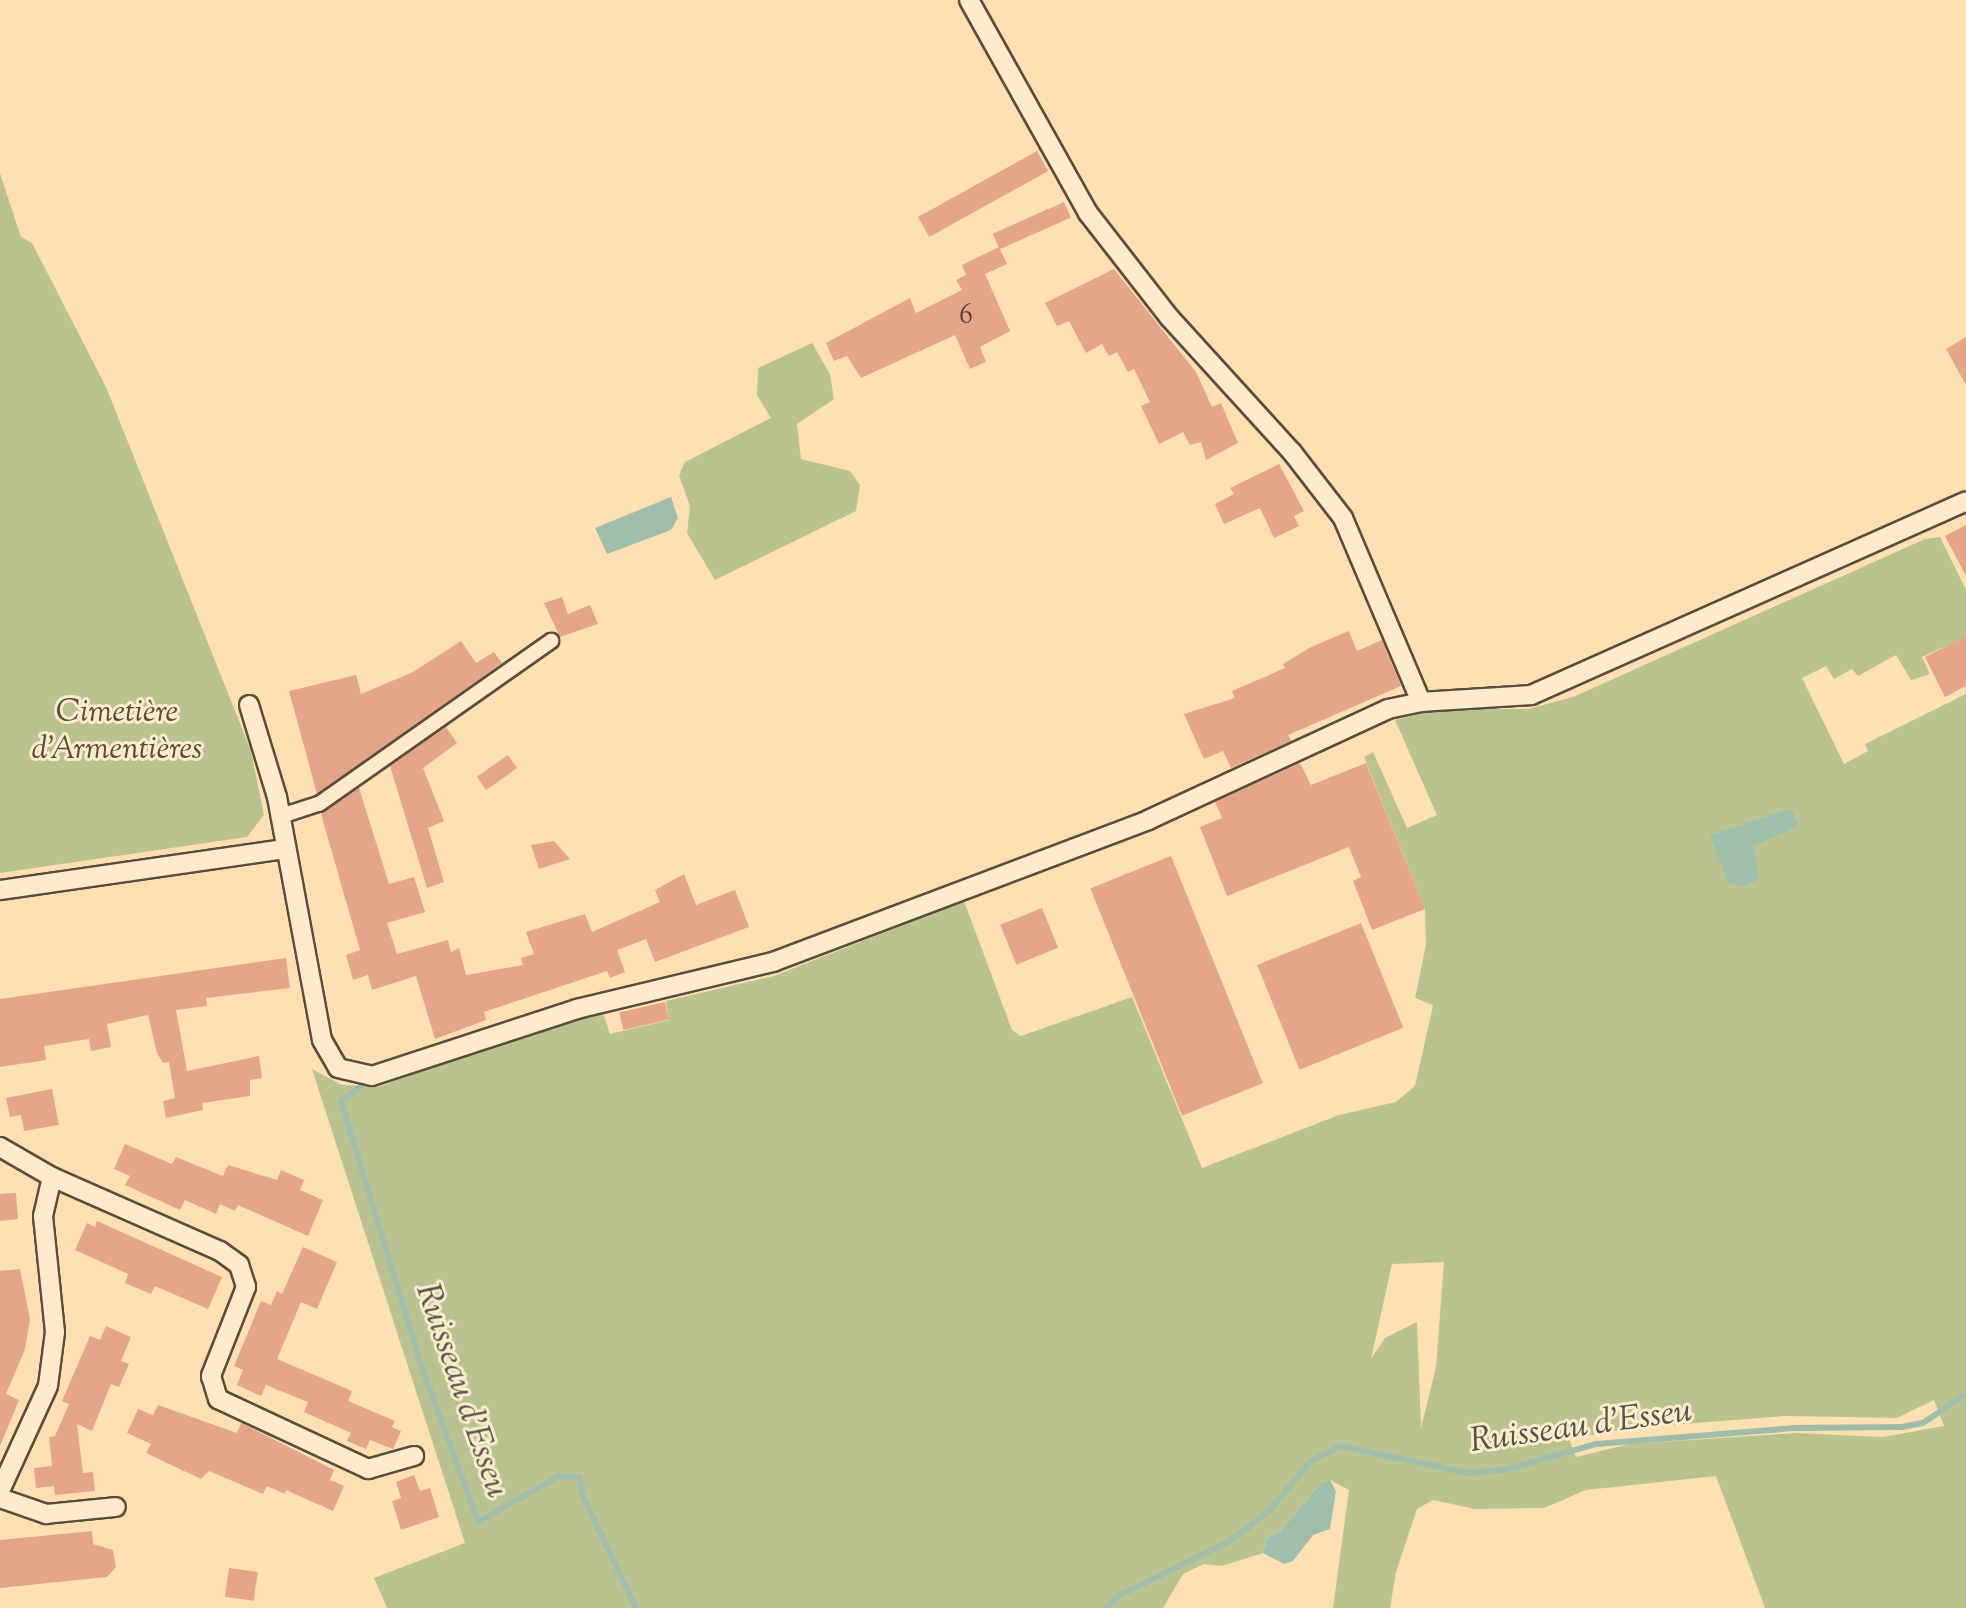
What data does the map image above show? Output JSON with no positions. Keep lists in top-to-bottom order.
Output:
{
  "water": ["Ruisseau d'Esseu"],
  "parks": ["Cimetière d'Armentières"],
  "house_numbers": ["6"]
}
